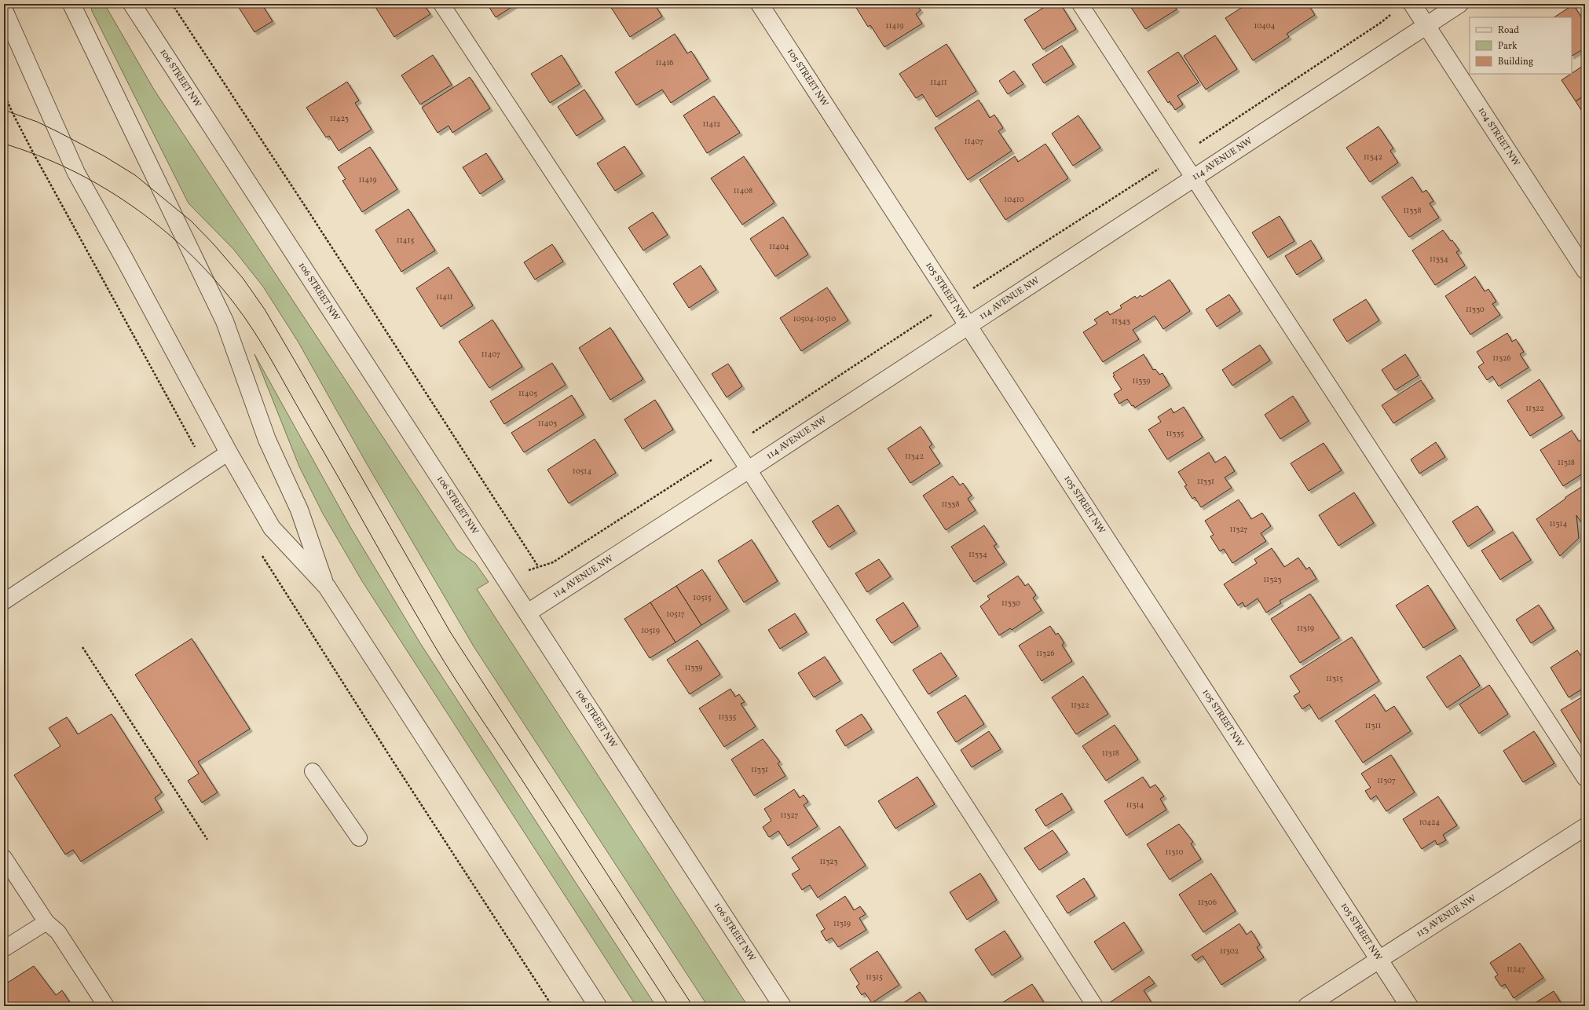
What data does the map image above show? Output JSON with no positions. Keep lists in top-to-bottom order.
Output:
{
  "streets": {
    "street": [
      "106 STREET NW",
      "105 STREET NW",
      "104 STREET NW",
      "114 AVENUE NW",
      "113 AVENUE NW"
    ]
  },
  "crossings": [
    ["106 STREET NW", "114 AVENUE NW"],
    ["105 STREET NW", "114 AVENUE NW"],
    ["105 STREET NW", "113 AVENUE NW"],
    ["104 STREET NW", "114 AVENUE NW"]
  ],
  "house_numbers": [
    "11419",
    "10404",
    "11416",
    "11411",
    "11423",
    "11412",
    "11407",
    "11342",
    "11419",
    "11408",
    "10410",
    "11338",
    "11415",
    "11404",
    "11334",
    "11411",
    "11330",
    "10504-10510",
    "11343",
    "11407",
    "11326",
    "11339",
    "11405",
    "11322",
    "11403",
    "11335",
    "11342",
    "11318",
    "10514",
    "11331",
    "11338",
    "11314",
    "11327",
    "11334",
    "11323",
    "10515",
    "11330",
    "10517",
    "11319",
    "10519",
    "11326",
    "11339",
    "11315",
    "11322",
    "11335",
    "11311",
    "11318",
    "11331",
    "11307",
    "11314",
    "11327",
    "10424",
    "11310",
    "11323",
    "11306",
    "11319",
    "11302",
    "11247",
    "11315"
  ],
  "legend": ["Road", "Park", "Building"]
}
